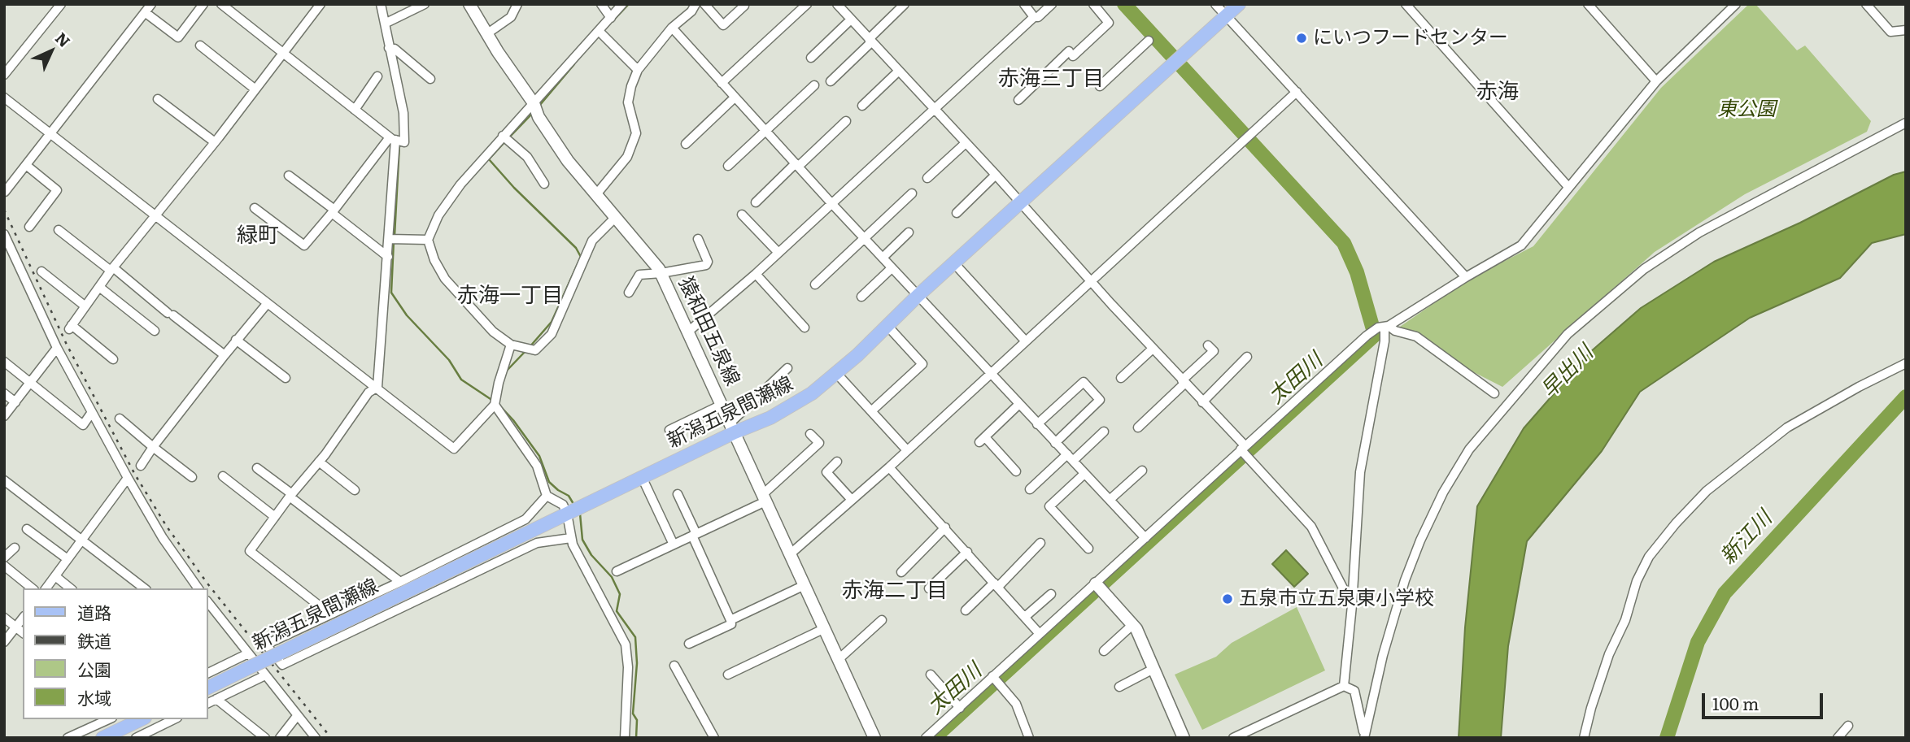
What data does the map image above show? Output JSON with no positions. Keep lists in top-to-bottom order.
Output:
{
  "streets": {
    "main road": ["猿和田五泉線", "新潟五泉間瀬線"]
  },
  "crossings": [
    ["猿和田五泉線", "新潟五泉間瀬線"]
  ],
  "districts": [
    "赤海三丁目",
    "赤海",
    "緑町",
    "赤海一丁目",
    "赤海二丁目"
  ],
  "water": ["早出川", "太田川", "新江川"],
  "parks": ["東公園"],
  "places": ["にいつフードセンター", "五泉市立五泉東小学校"],
  "legend": [
    "道路",
    "鉄道",
    "公園",
    "水域"
  ],
  "scale_bar": "100 m",
  "north": "top right"
}
